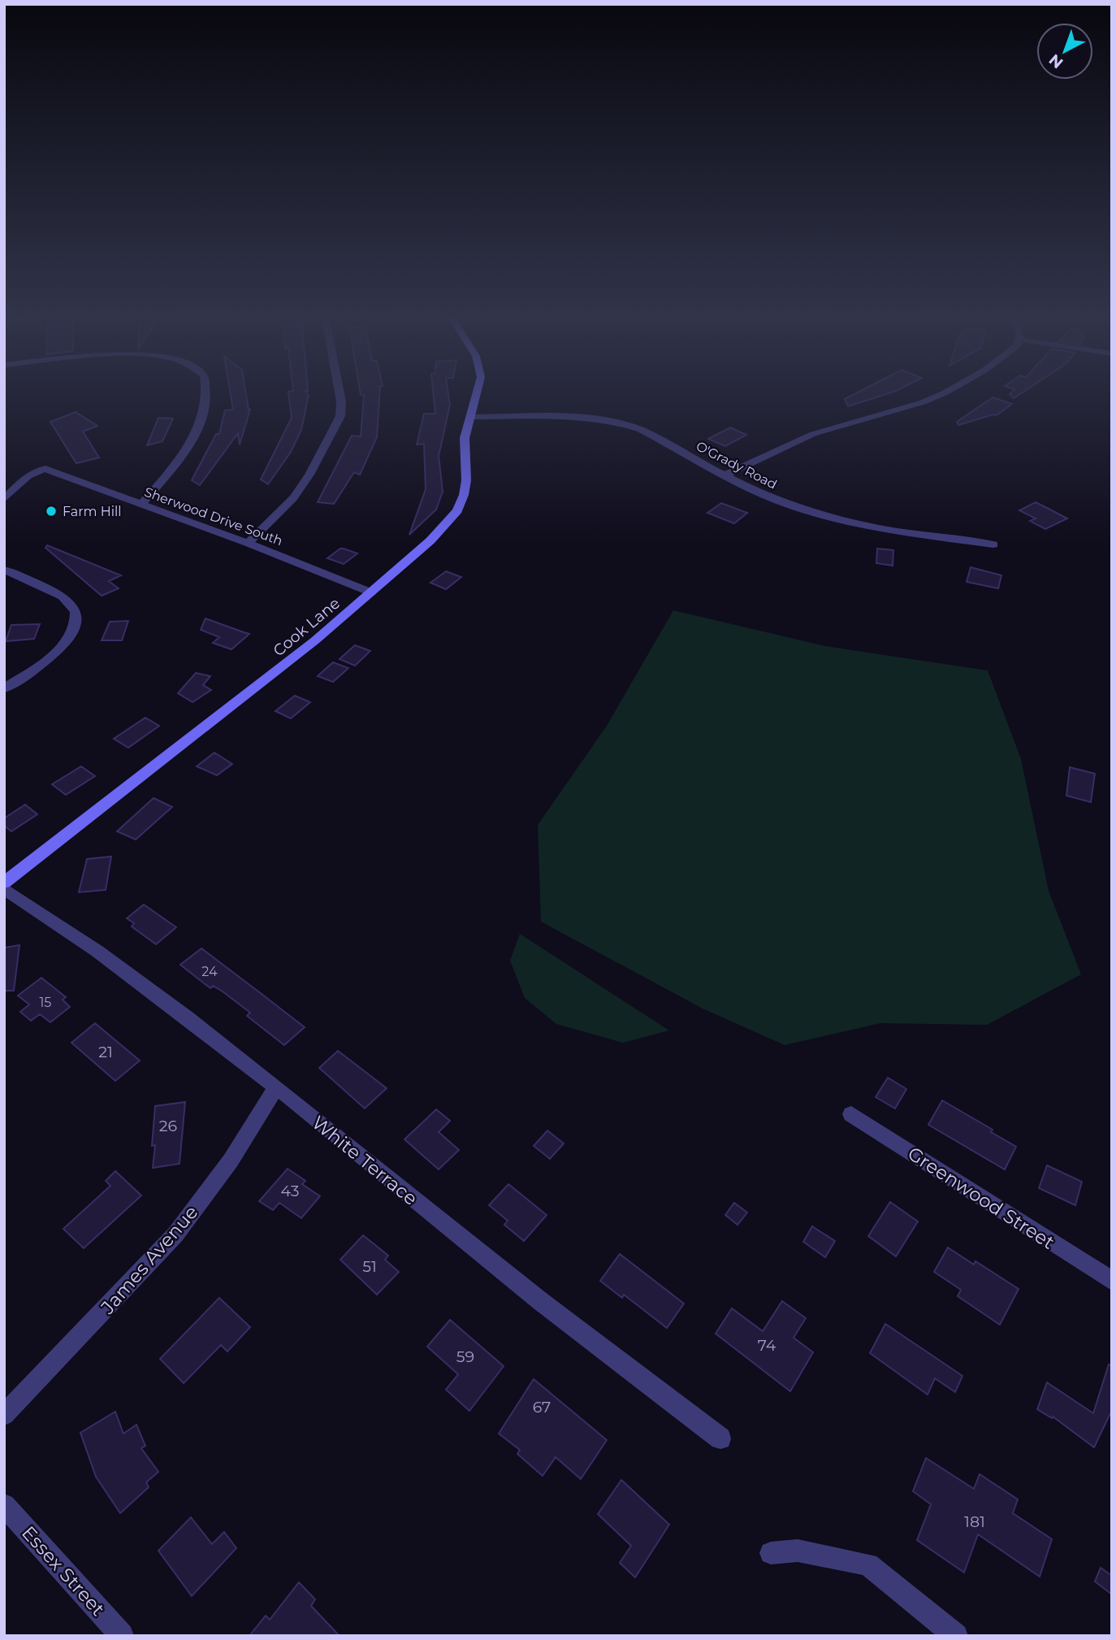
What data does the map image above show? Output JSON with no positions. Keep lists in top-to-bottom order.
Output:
{
  "streets": {
    "street": [
      "O'Grady Road",
      "Sherwood Drive South",
      "Cook Lane",
      "White Terrace",
      "Greenwood Street",
      "James Avenue",
      "Essex Street"
    ]
  },
  "crossings": [
    ["O'Grady Road", "Cook Lane"],
    ["Sherwood Drive South", "Cook Lane"],
    ["White Terrace", "James Avenue"]
  ],
  "places": ["Farm Hill"],
  "house_numbers": [
    "24",
    "15",
    "21",
    "26",
    "43",
    "51",
    "74",
    "59",
    "67",
    "181"
  ],
  "north": "bottom left"
}
